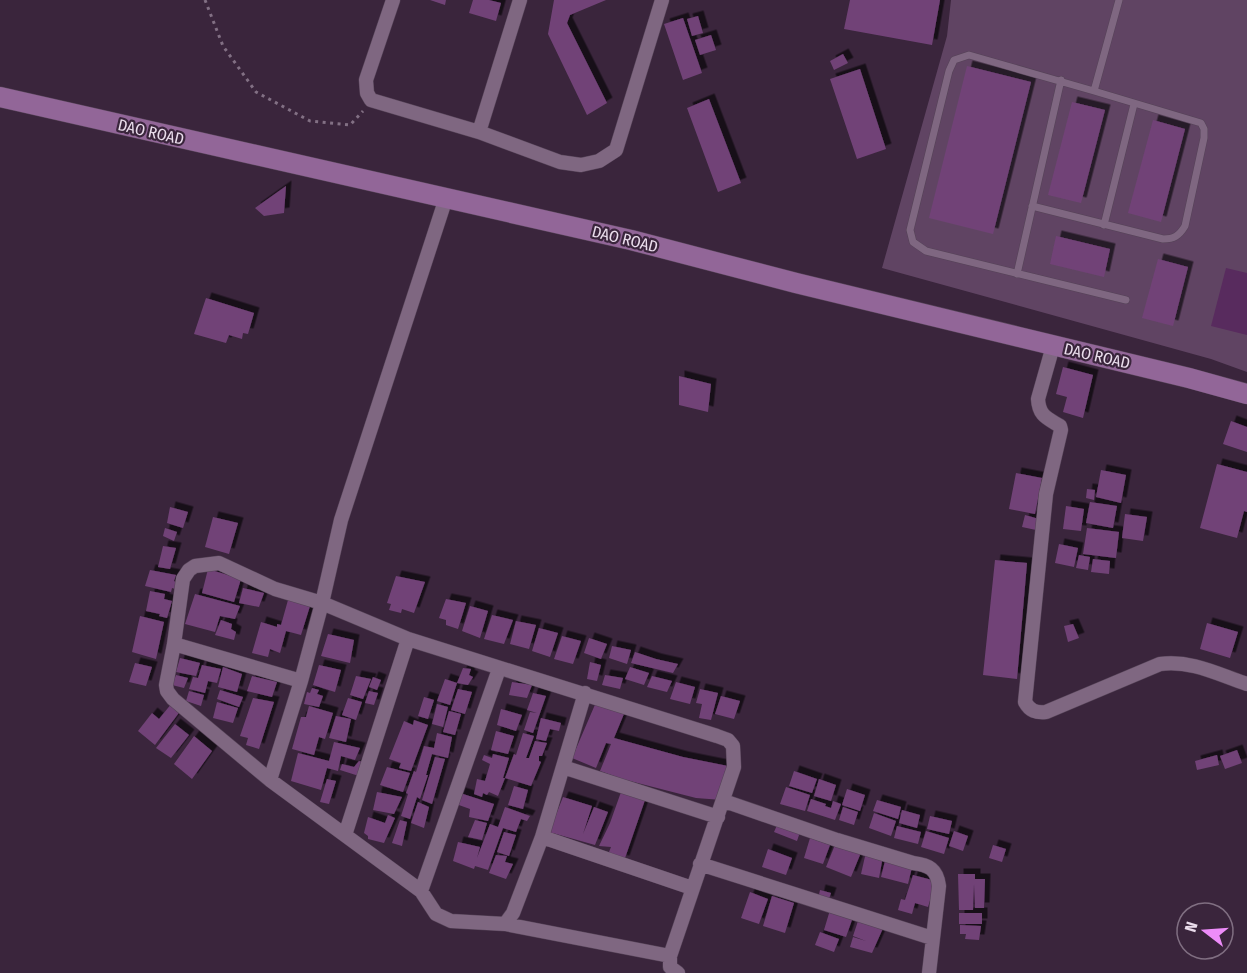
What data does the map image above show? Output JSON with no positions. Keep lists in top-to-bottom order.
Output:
{
  "streets": {
    "street": ["DAO ROAD"]
  },
  "north": "left"
}
